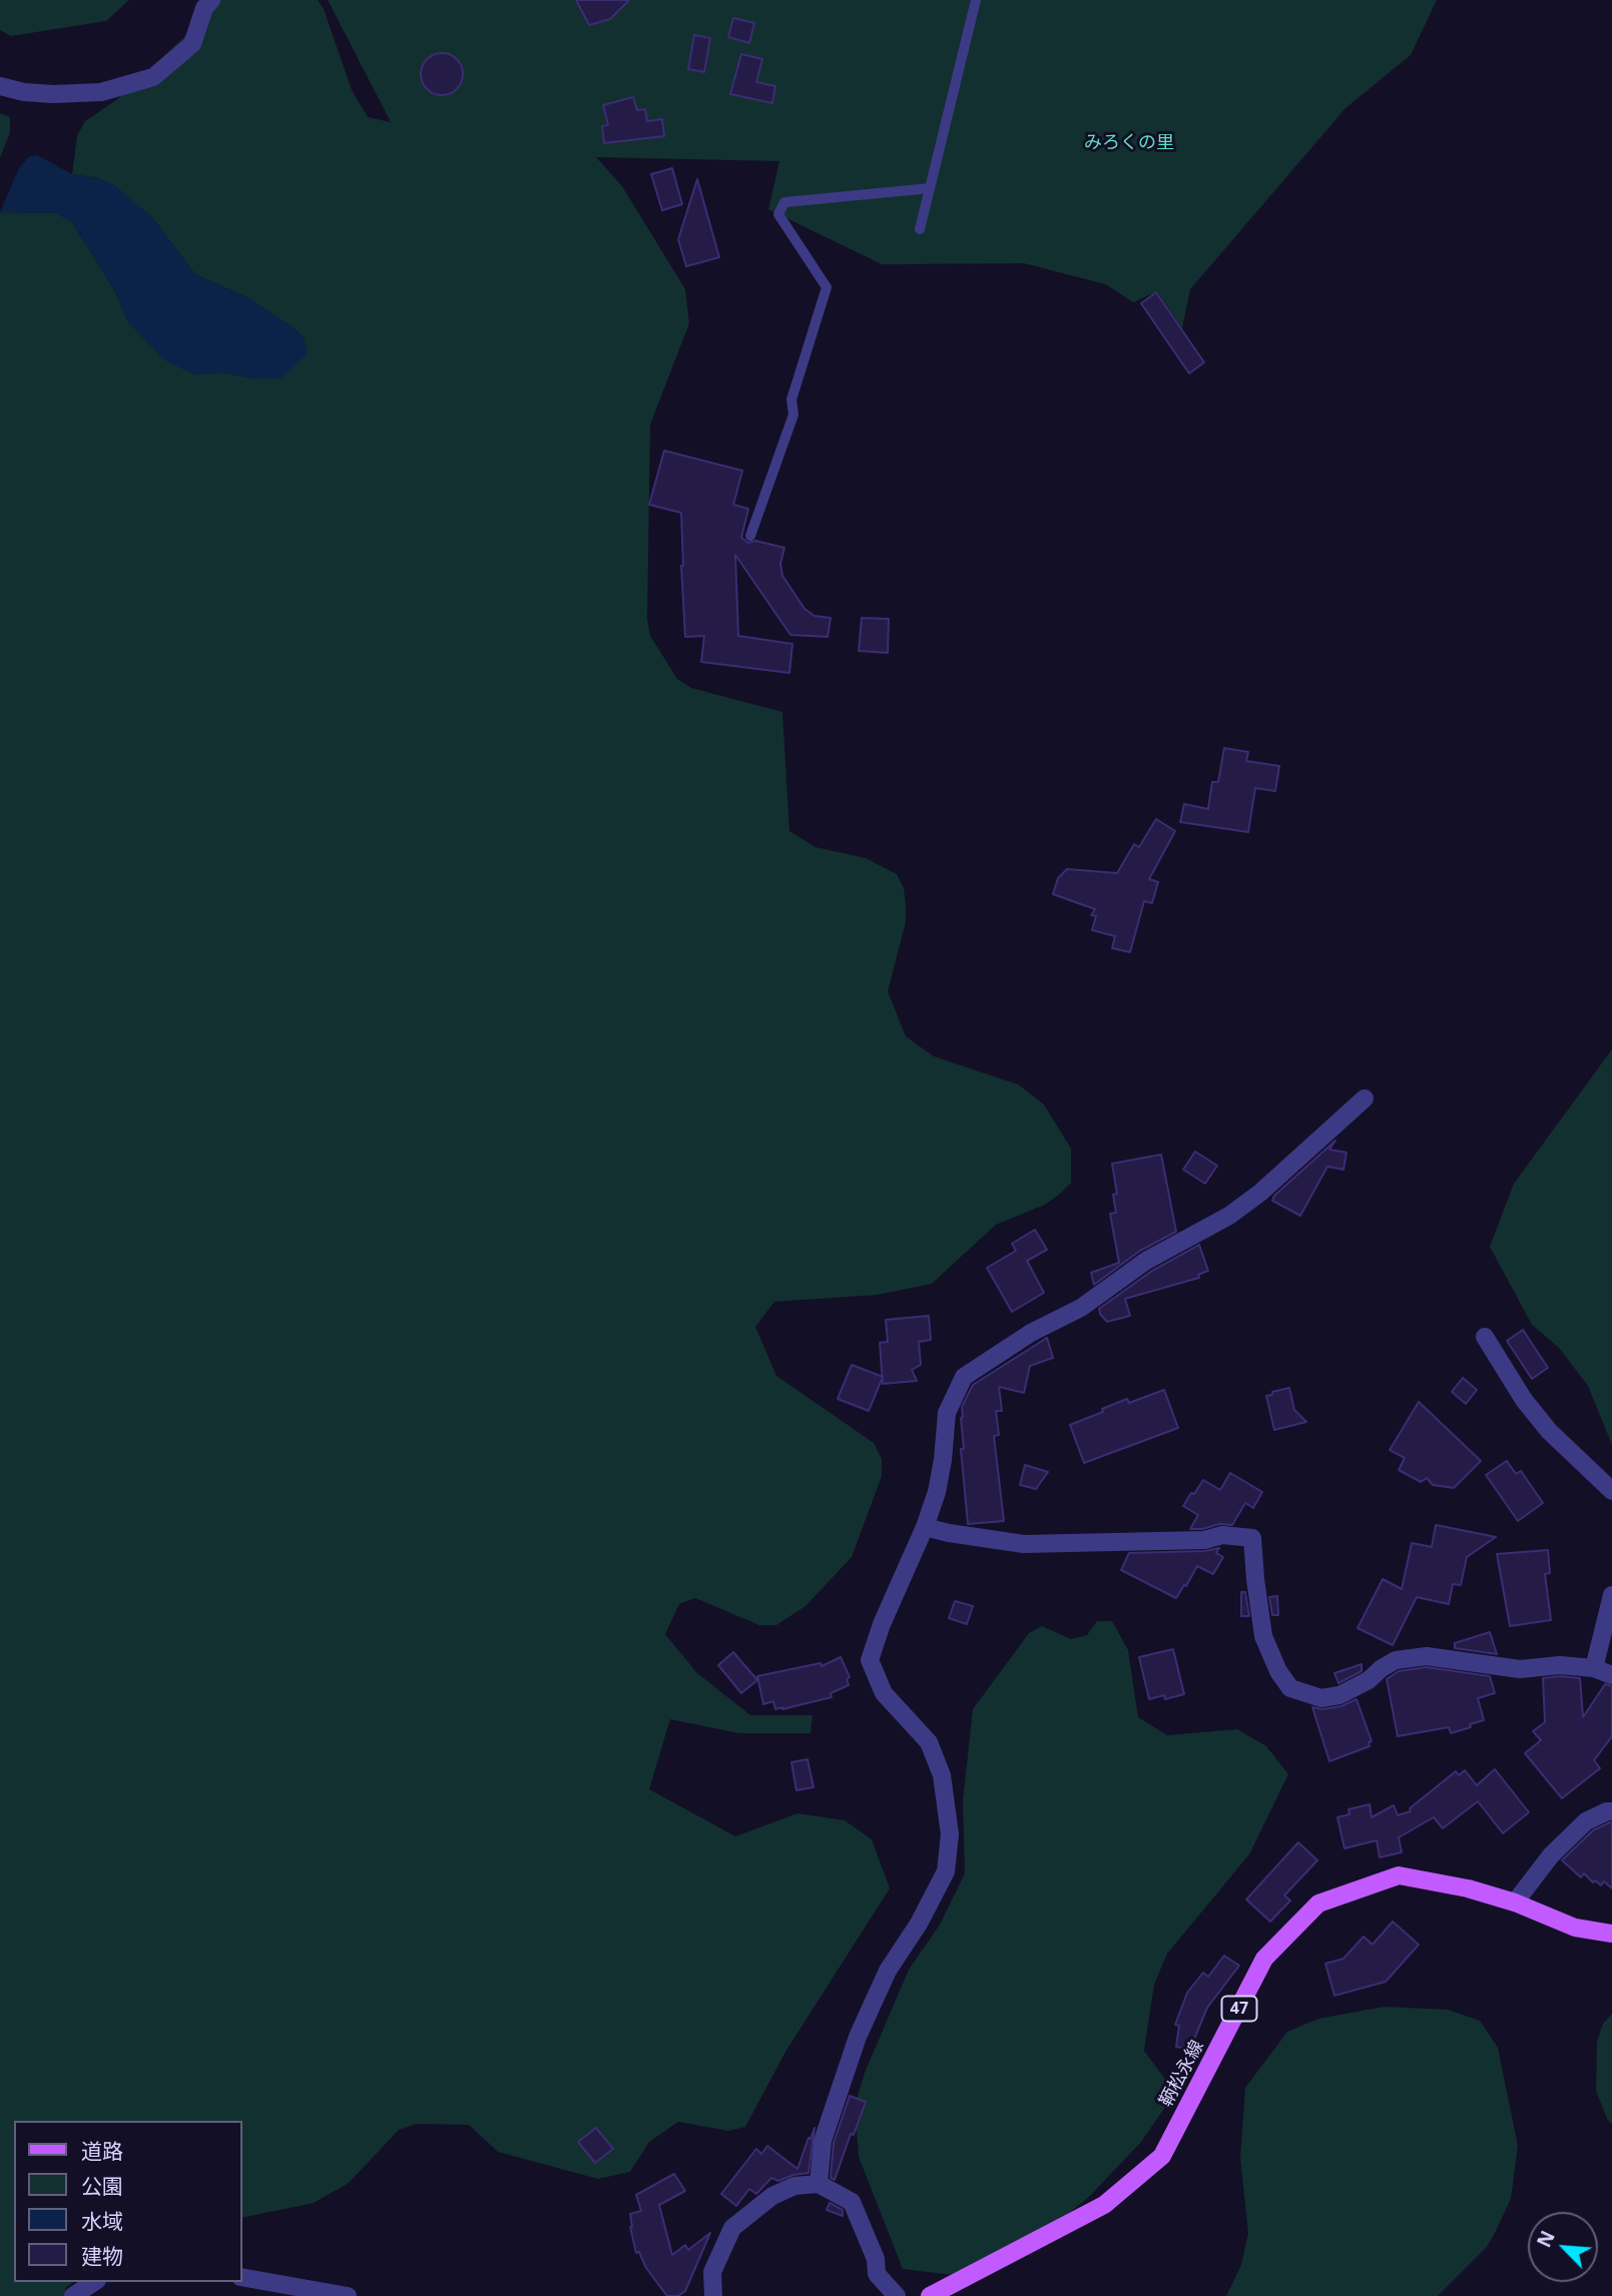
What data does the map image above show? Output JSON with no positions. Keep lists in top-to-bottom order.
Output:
{
  "streets": {
    "main road": ["47", "鞆松永線"]
  },
  "parks": ["みろくの里"],
  "legend": [
    "道路",
    "公園",
    "水域",
    "建物"
  ],
  "north": "top left"
}
